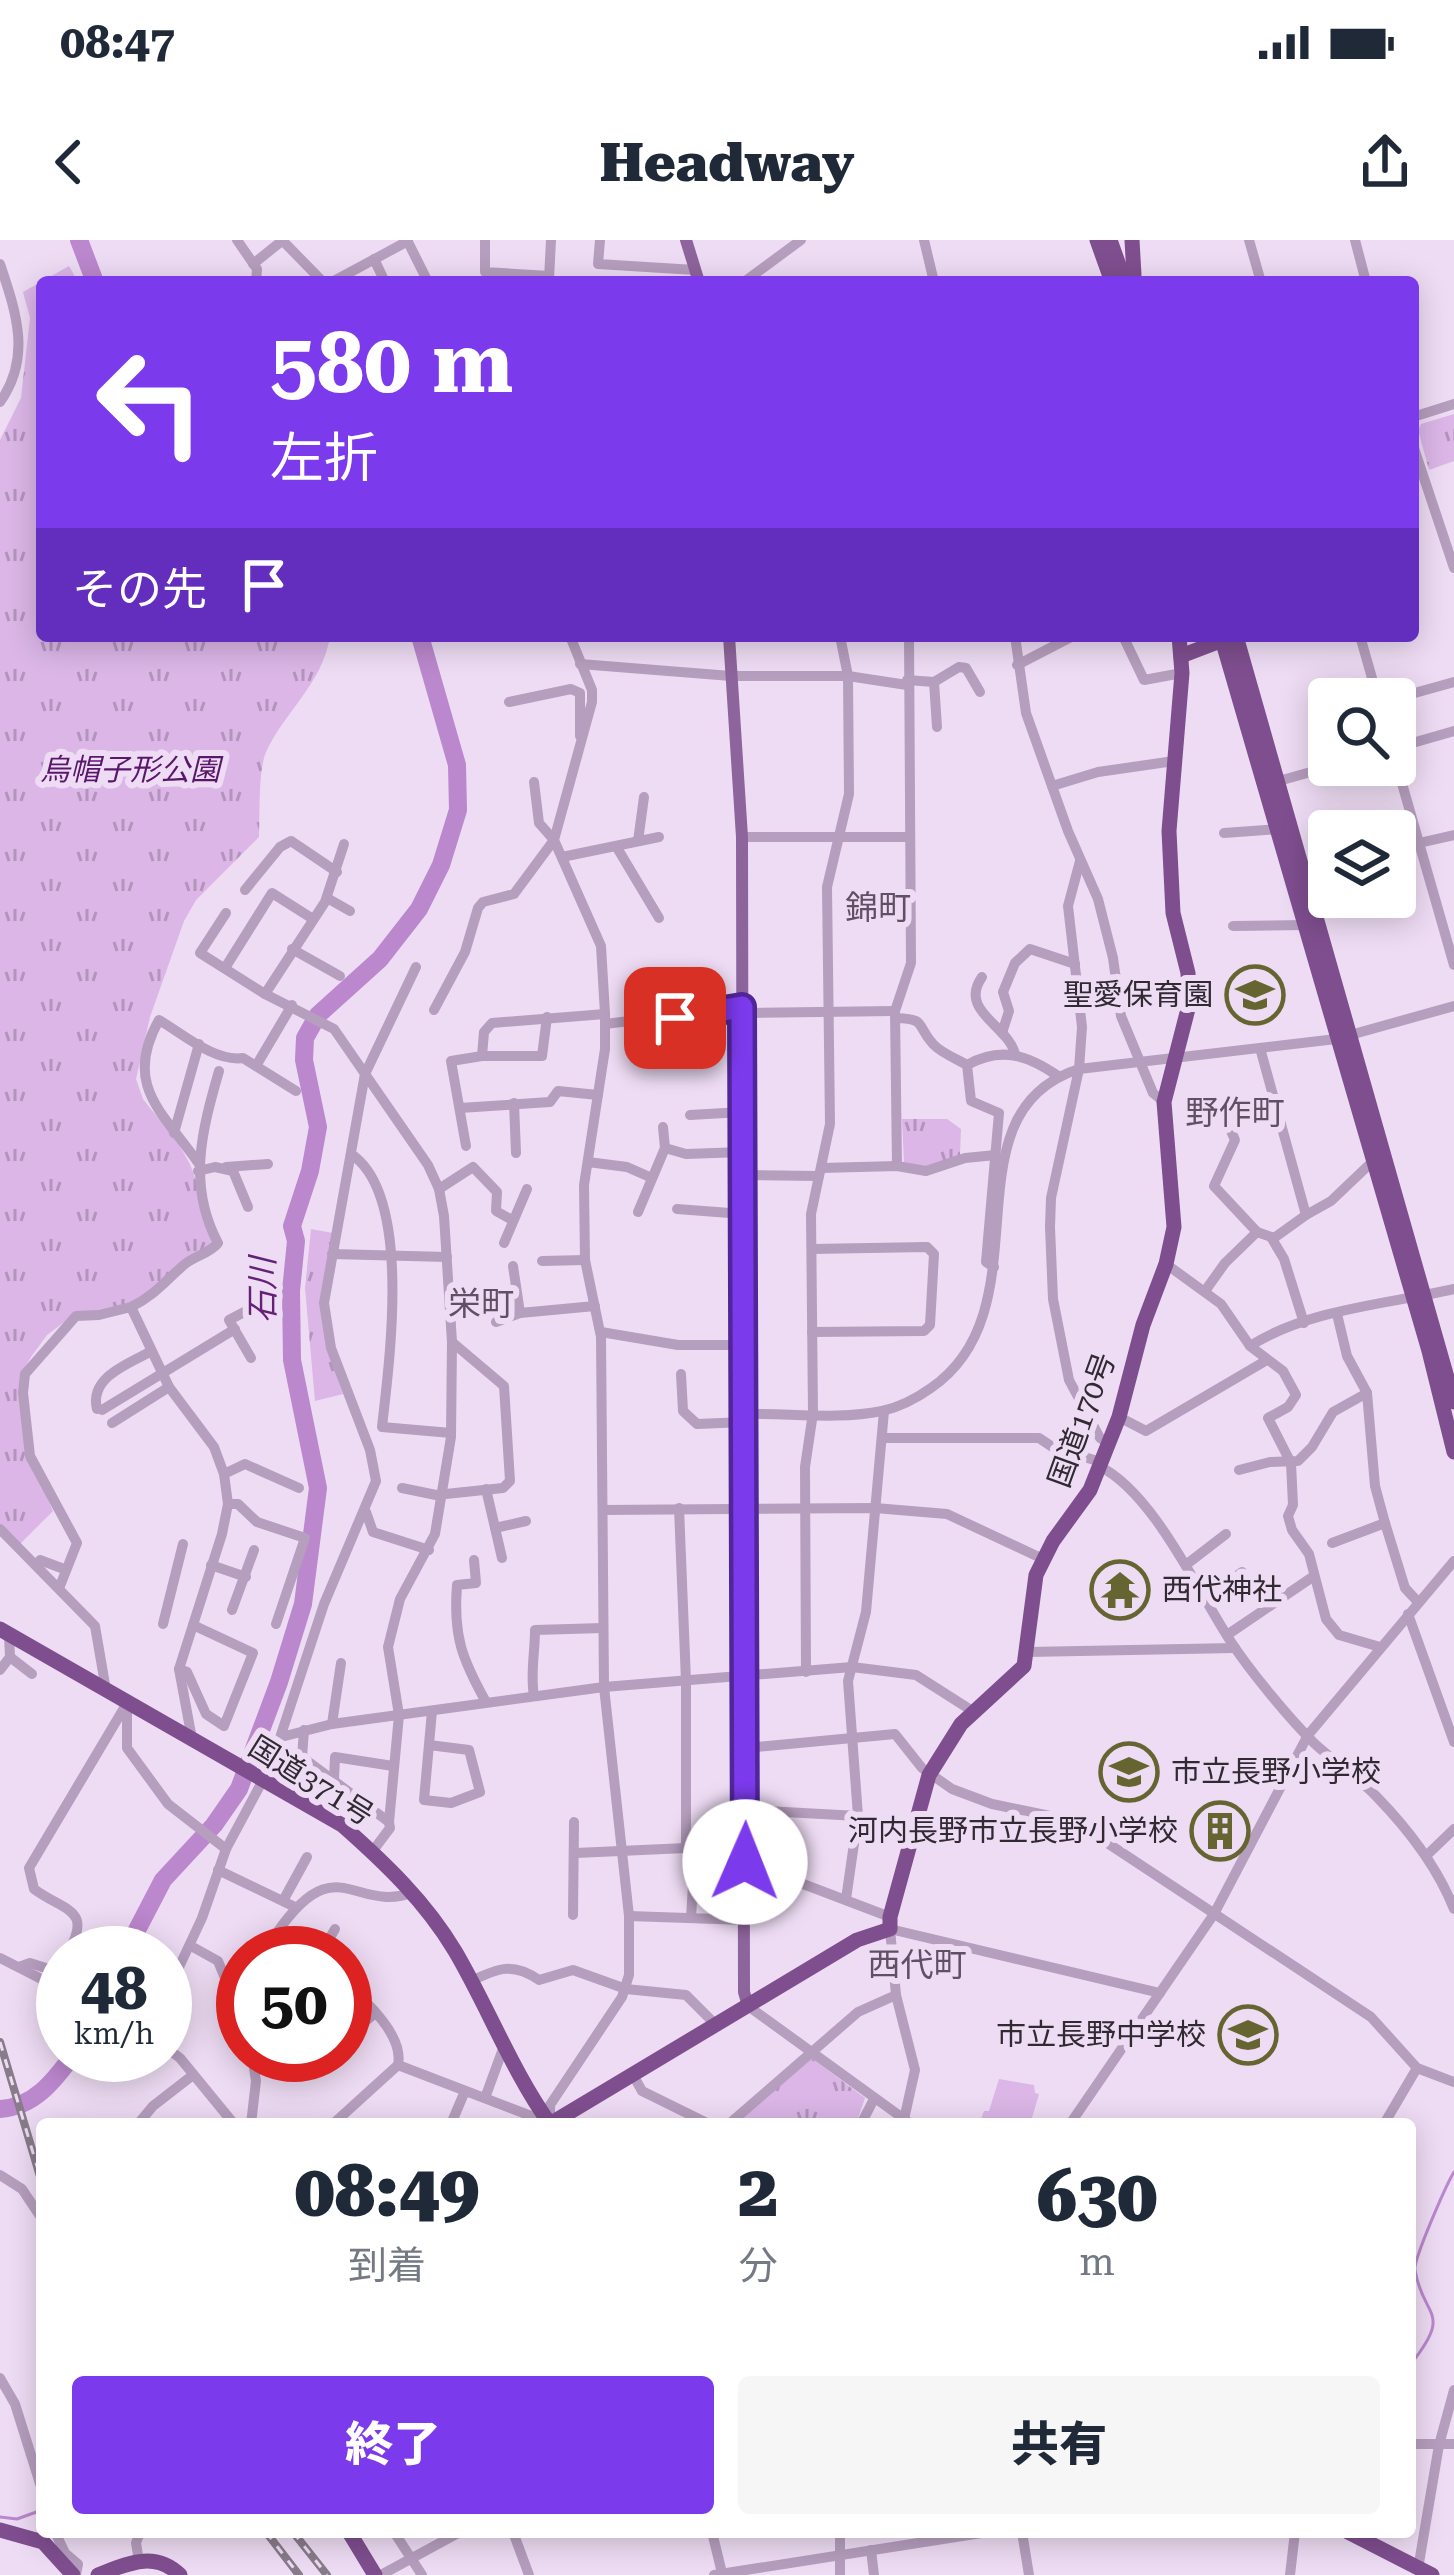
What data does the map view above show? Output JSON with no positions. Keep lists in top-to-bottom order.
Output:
{
  "streets": {
    "highway": ["国道170号", "国道371号"]
  },
  "districts": [
    "錦町",
    "野作町",
    "栄町",
    "西代町"
  ],
  "water": ["石川"],
  "parks": ["烏帽子形公園"],
  "places": {
    "school or university": ["聖愛保育園", "市立長野小学校", "市立長野中学校"],
    "temple": ["西代神社"],
    "building": ["河内長野市立長野小学校"]
  },
  "page": {
    "status": "08:47",
    "header": "Headway",
    "turn": ["580 m", "左折"],
    "then": "その先",
    "speed": "48 km/h",
    "limit": "50",
    "eta": [
      "08:49",
      "到着",
      "2",
      "分",
      "630",
      "m"
    ],
    "buttons": ["終了", "共有"]
  }
}
